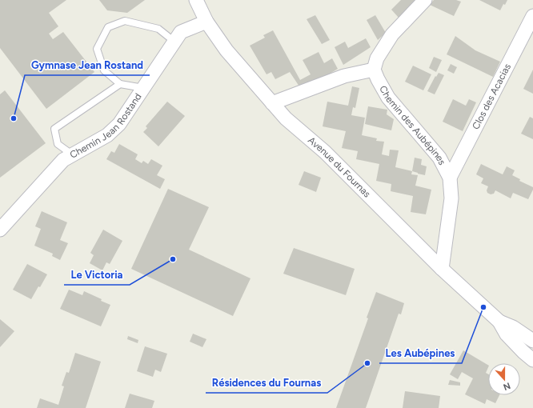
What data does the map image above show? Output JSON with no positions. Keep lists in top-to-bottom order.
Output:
{
  "streets": {
    "street": [
      "Clos des Acacias",
      "Chemin Jean Rostand",
      "Chemin des Aubépines",
      "Avenue du Fournas"
    ]
  },
  "crossings": [
    ["Clos des Acacias", "Chemin des Aubépines"],
    ["Chemin Jean Rostand", "Avenue du Fournas"],
    ["Chemin des Aubépines", "Avenue du Fournas"]
  ],
  "places": [
    "Gymnase Jean Rostand",
    "Le Victoria",
    "Les Aubépines",
    "Résidences du Fournas"
  ],
  "north": "bottom"
}
